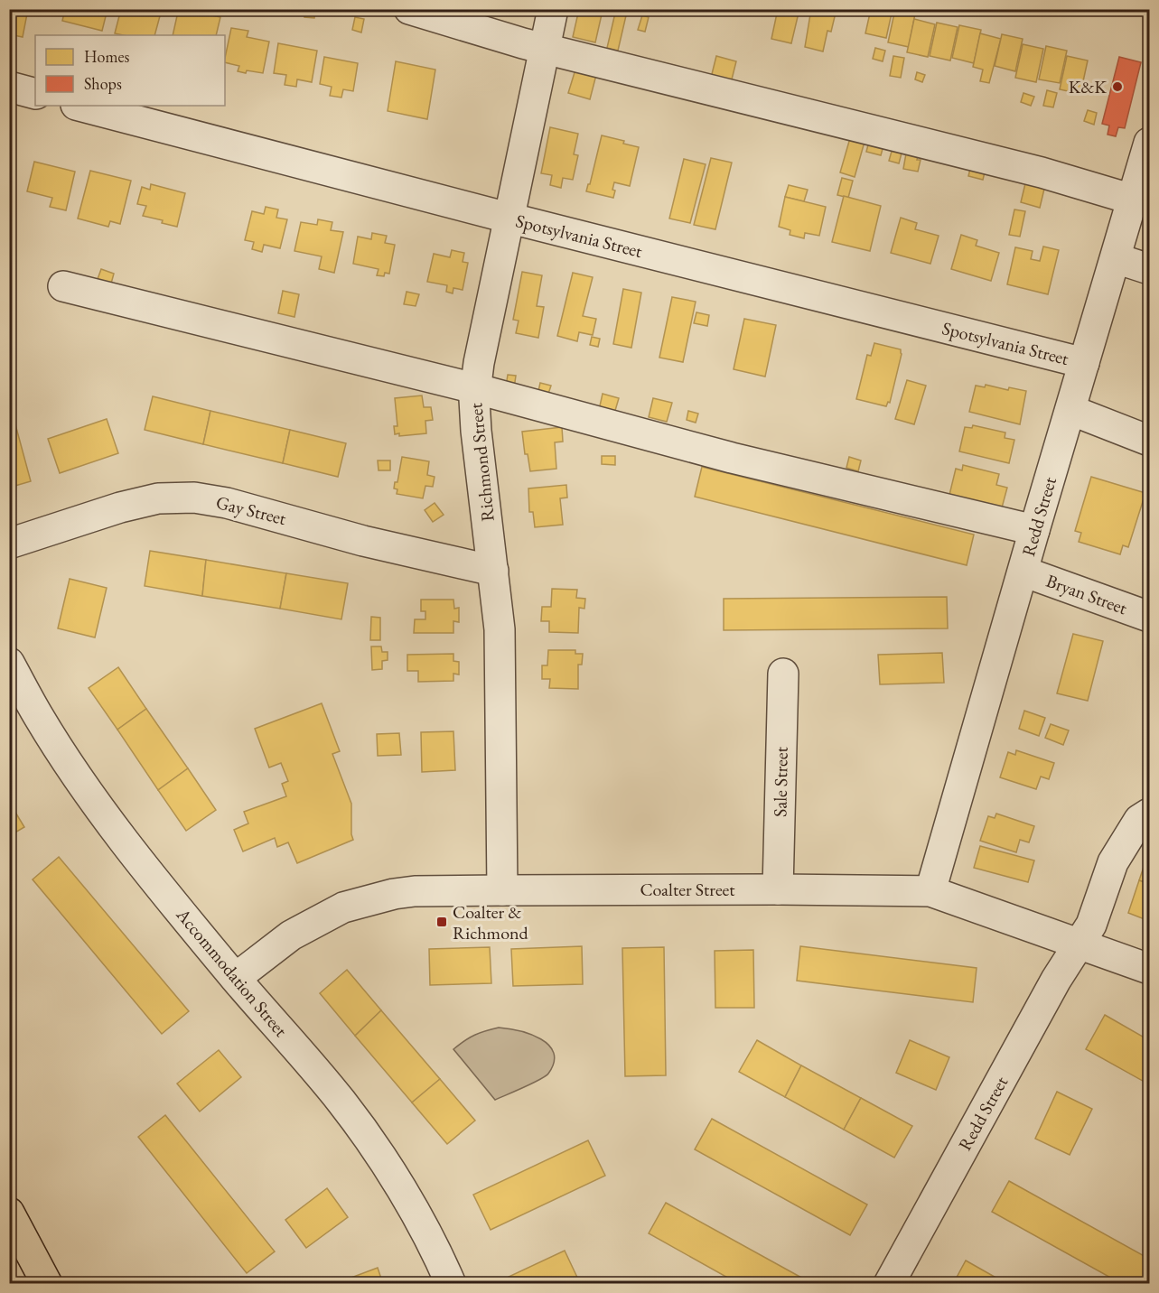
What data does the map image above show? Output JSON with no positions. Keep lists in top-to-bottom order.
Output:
{
  "streets": {
    "street": [
      "Spotsylvania Street",
      "Richmond Street",
      "Gay Street",
      "Redd Street",
      "Bryan Street",
      "Sale Street",
      "Coalter Street",
      "Accommodation Street"
    ]
  },
  "crossings": [
    ["Spotsylvania Street", "Richmond Street"],
    ["Spotsylvania Street", "Redd Street"],
    ["Richmond Street", "Gay Street"],
    ["Richmond Street", "Coalter Street"],
    ["Redd Street", "Bryan Street"],
    ["Redd Street", "Coalter Street"],
    ["Sale Street", "Coalter Street"],
    ["Coalter Street", "Accommodation Street"]
  ],
  "places": {
    "other": ["K&K"],
    "transit": ["Coalter & Richmond"]
  },
  "legend": ["Homes", "Shops"]
}
